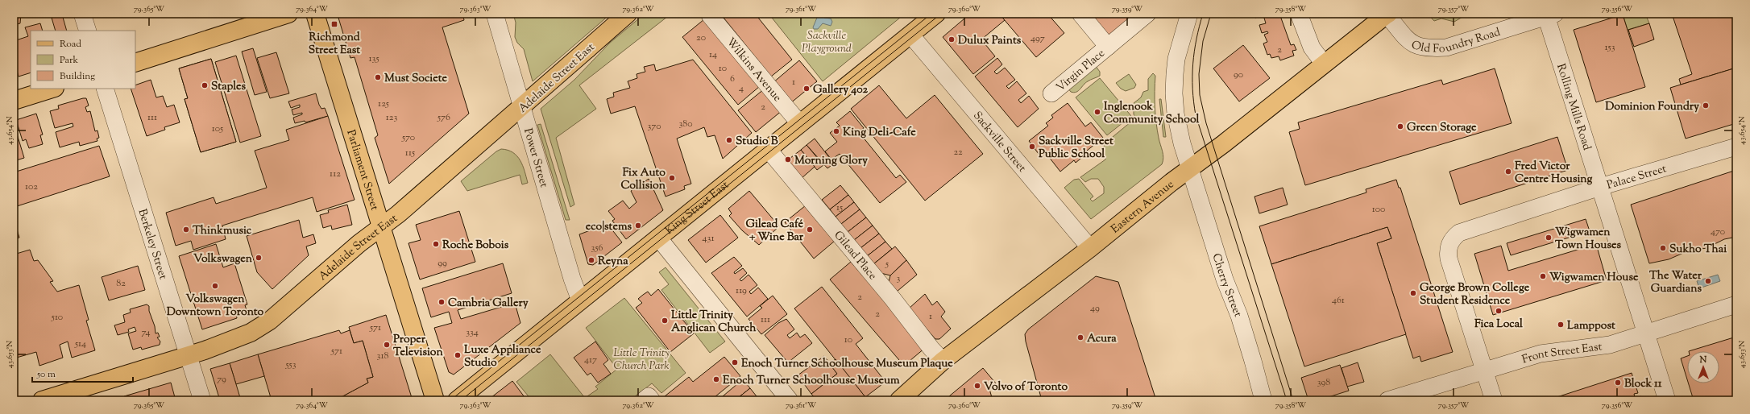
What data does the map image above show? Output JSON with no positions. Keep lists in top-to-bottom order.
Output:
{
  "streets": {
    "main road": [
      "Adelaide Street East",
      "Parliament Street",
      "Eastern Avenue",
      "King Street East"
    ],
    "street": [
      "Old Foundry Road",
      "Wilkins Avenue",
      "Virgin Place",
      "Rolling Mills Road",
      "Sackville Street",
      "Power Street",
      "Palace Street",
      "Berkeley Street",
      "Gilead Place",
      "Cherry Street",
      "Front Street East"
    ]
  },
  "crossings": [
    ["Old Foundry Road", "Rolling Mills Road"],
    ["Old Foundry Road", "Eastern Avenue"],
    ["Wilkins Avenue", "King Street East"],
    ["Adelaide Street East", "Power Street"],
    ["Adelaide Street East", "Parliament Street"],
    ["Adelaide Street East", "Berkeley Street"],
    ["Rolling Mills Road", "Palace Street"],
    ["Rolling Mills Road", "Front Street East"],
    ["Sackville Street", "Eastern Avenue"],
    ["Sackville Street", "King Street East"],
    ["Power Street", "King Street East"],
    ["Palace Street", "Front Street East"],
    ["Eastern Avenue", "Gilead Place"],
    ["Eastern Avenue", "Cherry Street"],
    ["King Street East", "Gilead Place"]
  ],
  "parks": ["Sackville Playground", "Little Trinity Church Park"],
  "places": {
    "transit": ["Richmond Street East"],
    "other": [
      "Dulux Paints",
      "Must Societe",
      "Staples",
      "Gallery 402",
      "Dominion Foundry",
      "Inglenook Community School",
      "Green Storage",
      "King Deli-Cafe",
      "Studio B",
      "Sackville Street Public School",
      "Morning Glory",
      "Fred Victor Centre Housing",
      "Fix Auto Collision",
      "eco|stems",
      "Thinkmusic",
      "Gilead Café + Wine Bar",
      "Wigwamen Town Houses",
      "Roche Bobois",
      "Sukho Thai",
      "Volkswagen",
      "Reyna",
      "Wigwamen House",
      "The Water Guardians",
      "Volkswagen Downtown Toronto",
      "George Brown College Student Residence",
      "Cambria Gallery",
      "Fica Local",
      "Little Trinity Anglican Church",
      "Lamppost",
      "Acura",
      "Proper Television",
      "Luxe Appliance Studio",
      "Enoch Turner Schoolhouse Museum Plaque",
      "Enoch Turner Schoolhouse Museum",
      "Block 11",
      "Volvo of Toronto"
    ]
  },
  "house_numbers": [
    "20",
    "497",
    "153",
    "2",
    "14",
    "135",
    "10",
    "90",
    "6",
    "1",
    "4",
    "125",
    "2",
    "111",
    "123",
    "576",
    "380",
    "370",
    "105",
    "570",
    "22",
    "115",
    "112",
    "102",
    "15",
    "100",
    "470",
    "431",
    "356",
    "99",
    "5",
    "3",
    "82",
    "119",
    "2",
    "461",
    "49",
    "2",
    "1",
    "510",
    "111",
    "571",
    "74",
    "334",
    "10",
    "514",
    "571",
    "318",
    "417",
    "553",
    "79",
    "398"
  ],
  "legend": ["Road", "Park", "Building"],
  "scale_bar": "50 m",
  "north": "top",
  "coordinates": [
    "79.365°W",
    "79.364°W",
    "79.363°W",
    "79.362°W",
    "79.361°W",
    "79.360°W",
    "79.359°W",
    "79.358°W",
    "79.357°W",
    "79.356°W",
    "43.654°N",
    "43.653°N"
  ]
}
